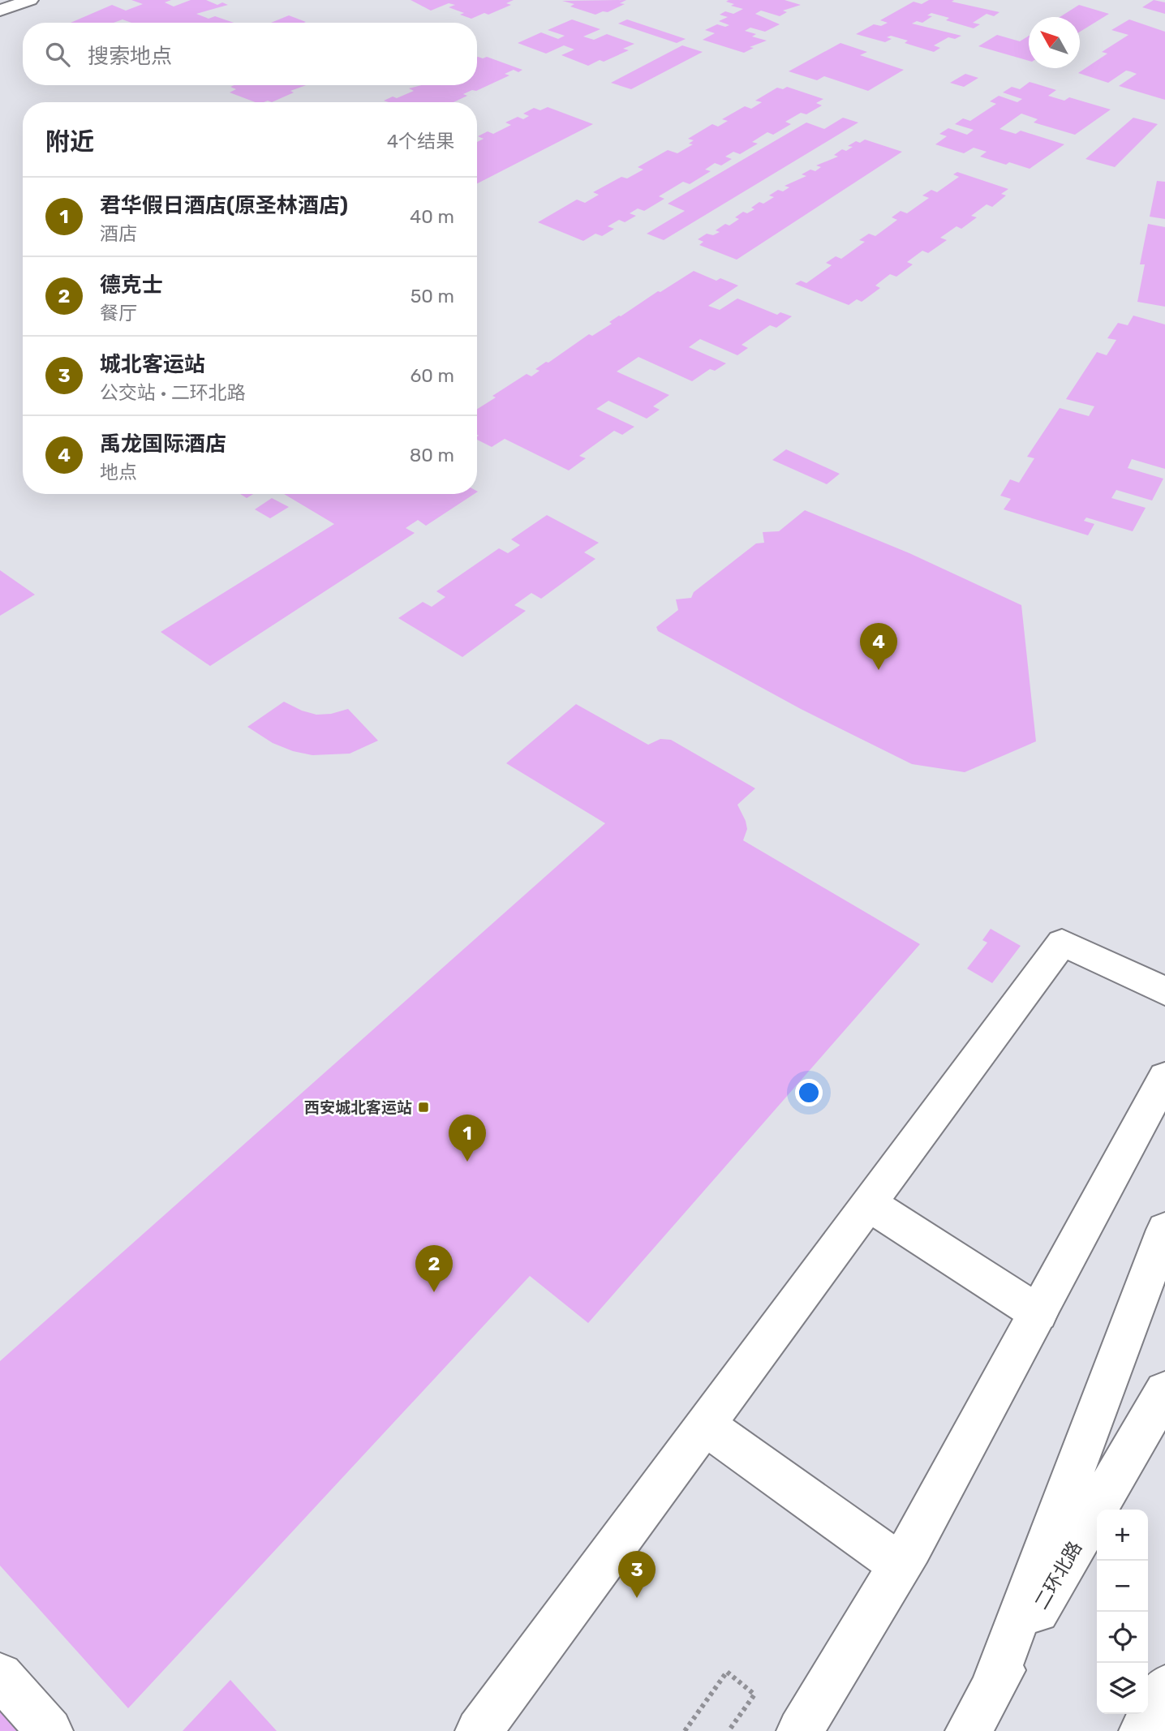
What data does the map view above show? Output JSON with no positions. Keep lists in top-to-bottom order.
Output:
{
  "streets": {
    "main road": ["二环北路"]
  },
  "places": {
    "transit": ["西安城北客运站"]
  },
  "north": "top left",
  "page": {
    "search": "搜索地点",
    "heading": ["附近", "4个结果"],
    "list": [
      {
        "mark": "1",
        "name": "君华假日酒店(原圣林酒店)",
        "note": "酒店",
        "value": "40 m"
      },
      {
        "mark": "2",
        "name": "德克士",
        "note": "餐厅",
        "value": "50 m"
      },
      {
        "mark": "3",
        "name": "城北客运站",
        "note": "公交站 · 二环北路",
        "value": "60 m"
      },
      {
        "mark": "4",
        "name": "禹龙国际酒店",
        "note": "地点",
        "value": "80 m"
      }
    ],
    "pins": [
      "4",
      "1",
      "2",
      "3"
    ],
    "map_buttons": ["+", "−"]
  }
}
